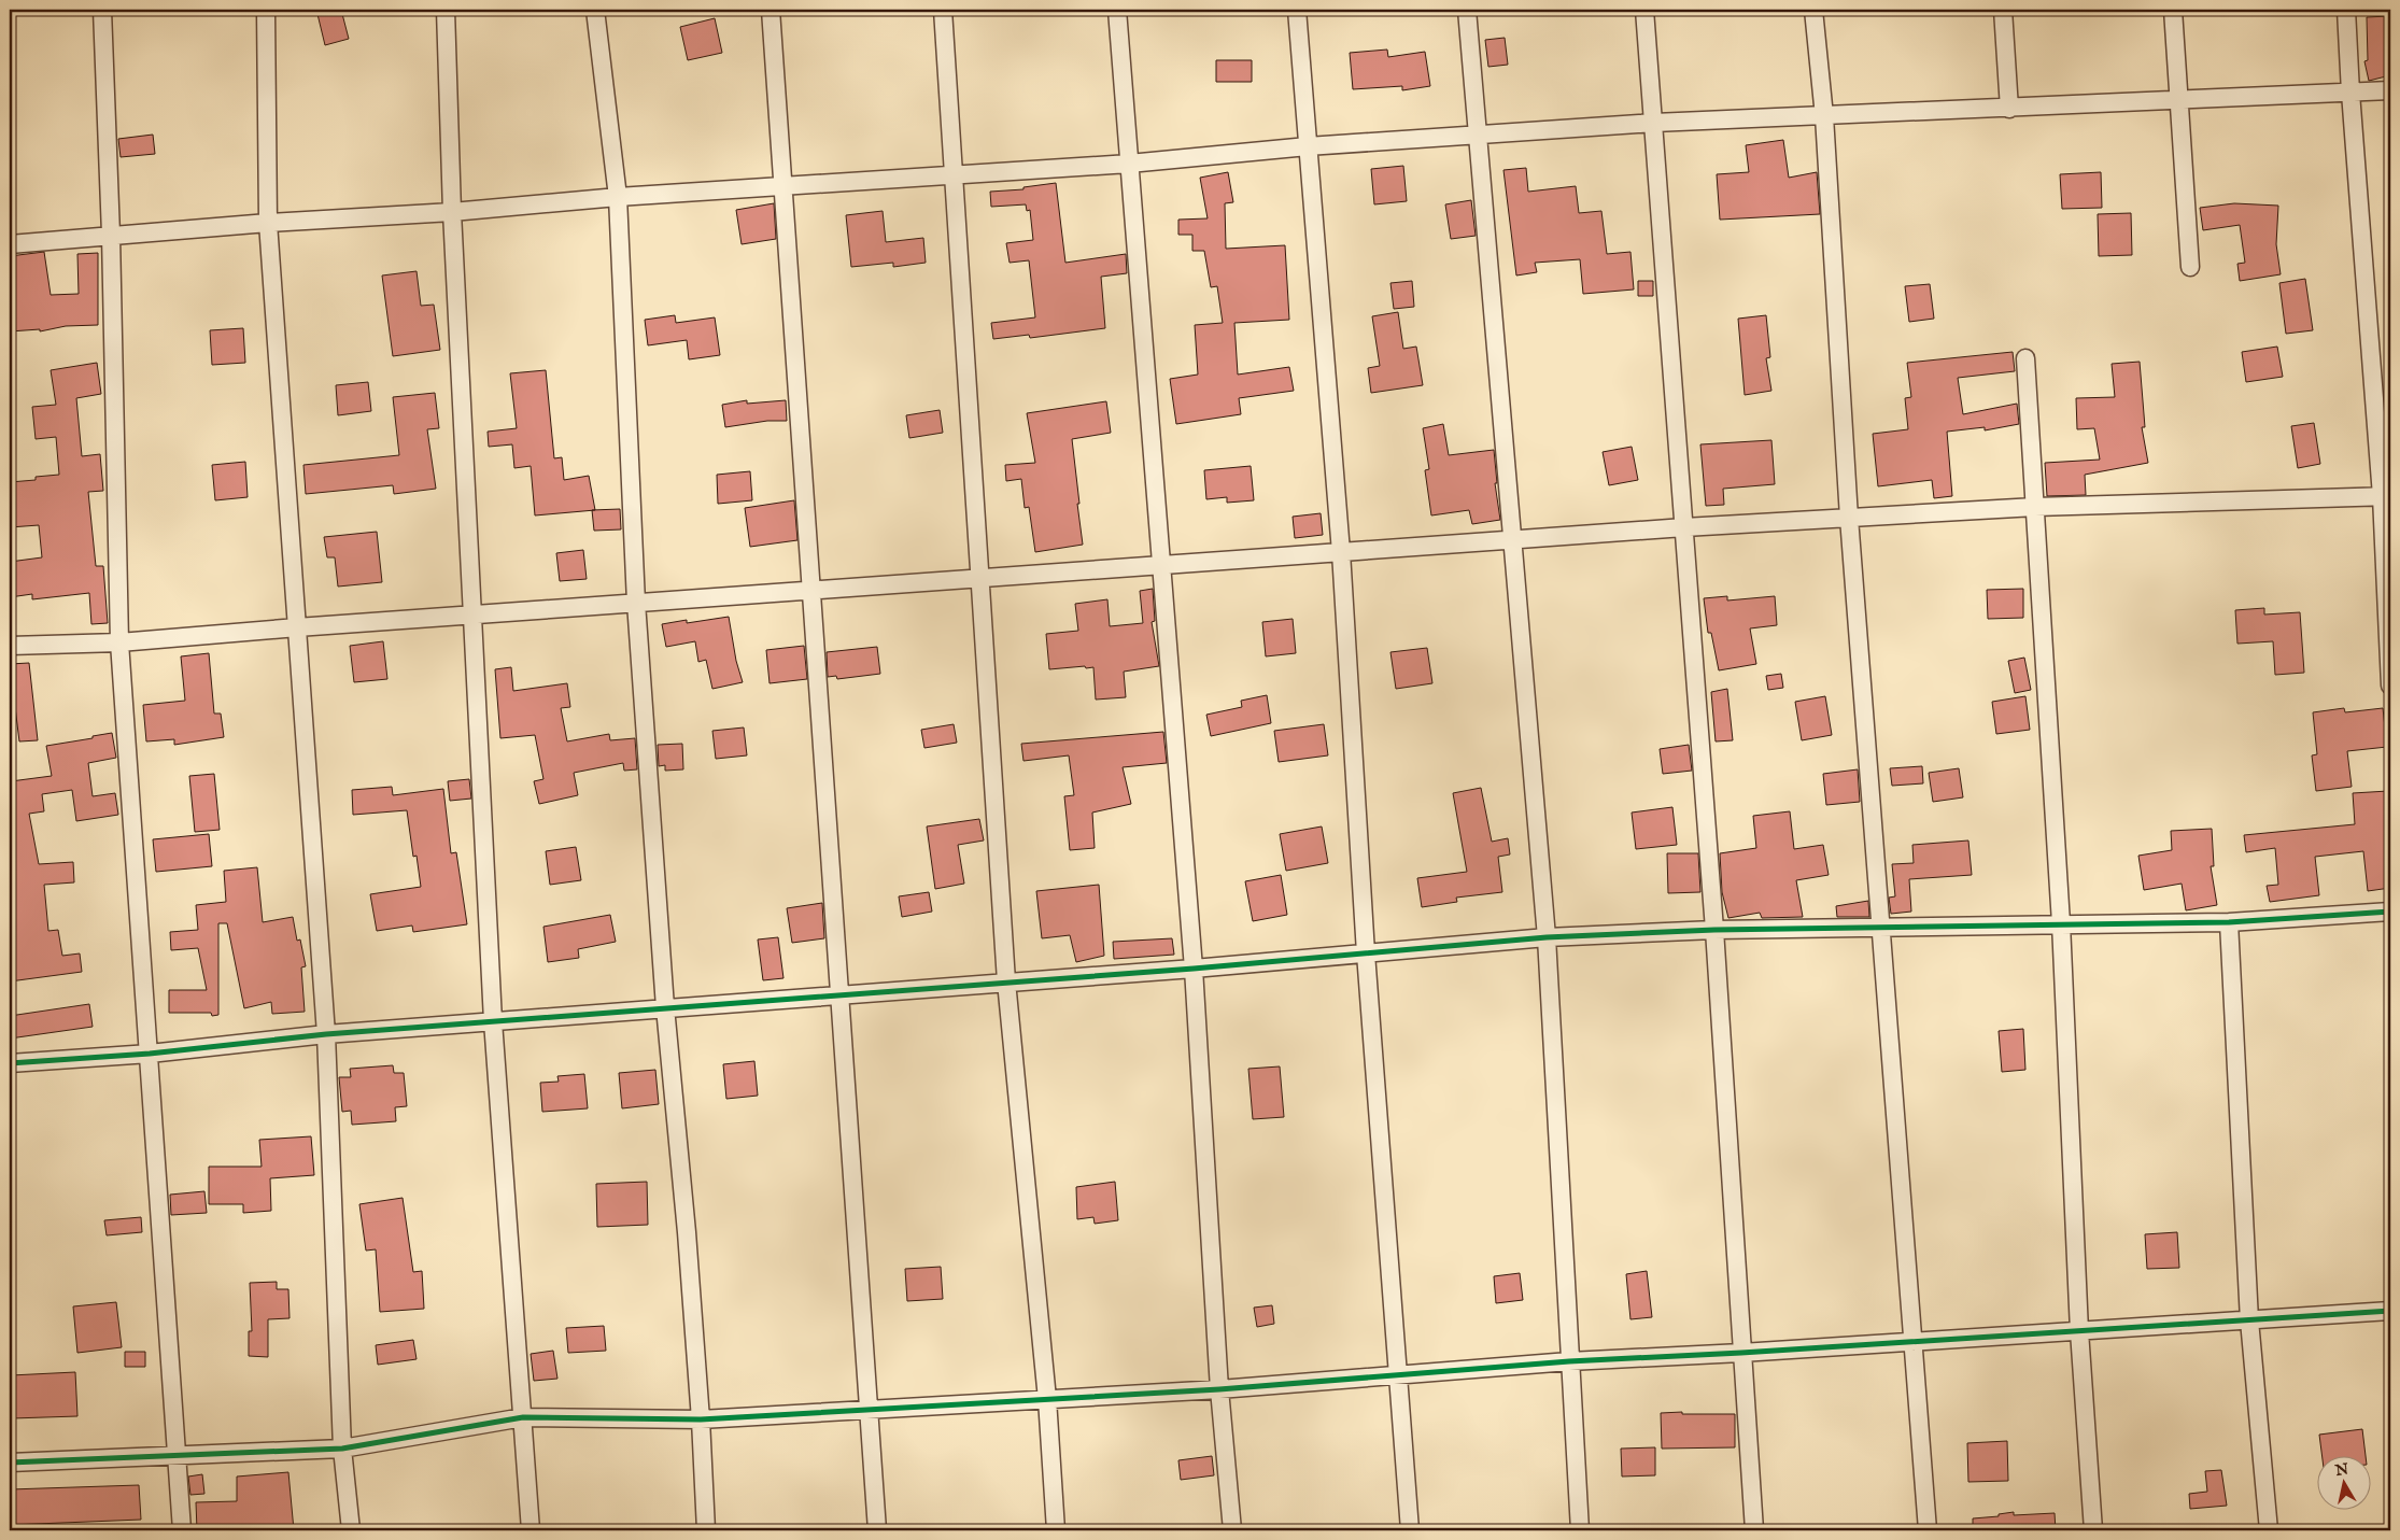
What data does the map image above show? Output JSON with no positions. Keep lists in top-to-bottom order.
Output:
{
  "north": "top"
}
